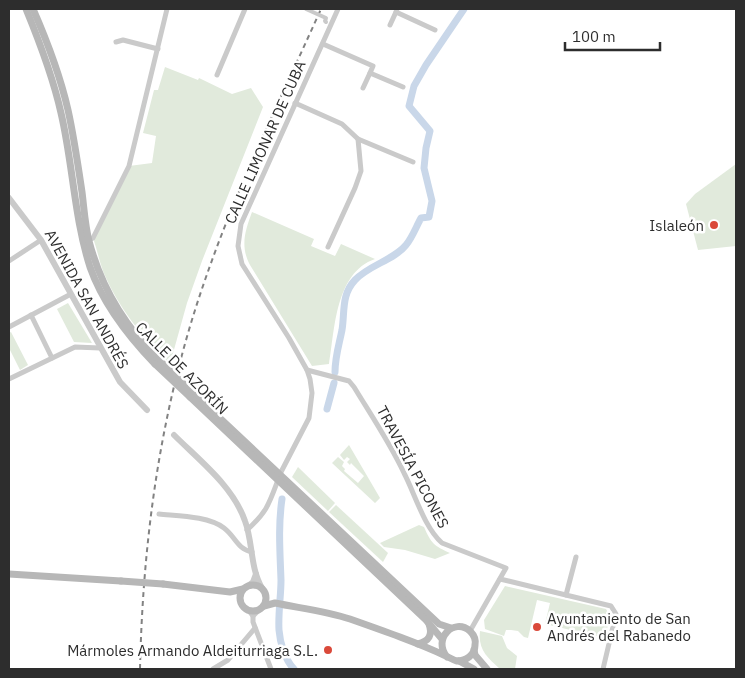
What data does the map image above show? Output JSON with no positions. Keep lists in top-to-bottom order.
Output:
{
  "streets": {
    "main road": ["CALLE DE AZORÍN"],
    "street": ["CALLE LIMONAR DE CUBA", "AVENIDA SAN ANDRÉS", "TRAVESÍA PICONES"]
  },
  "crossings": [
    ["CALLE LIMONAR DE CUBA", "CALLE DE AZORÍN"],
    ["CALLE LIMONAR DE CUBA", "TRAVESÍA PICONES"]
  ],
  "places": ["Islaleón", "Ayuntamiento de San Andrés del Rabanedo", "Mármoles Armando Aldeiturriaga S.L."],
  "scale_bar": "100 m"
}
